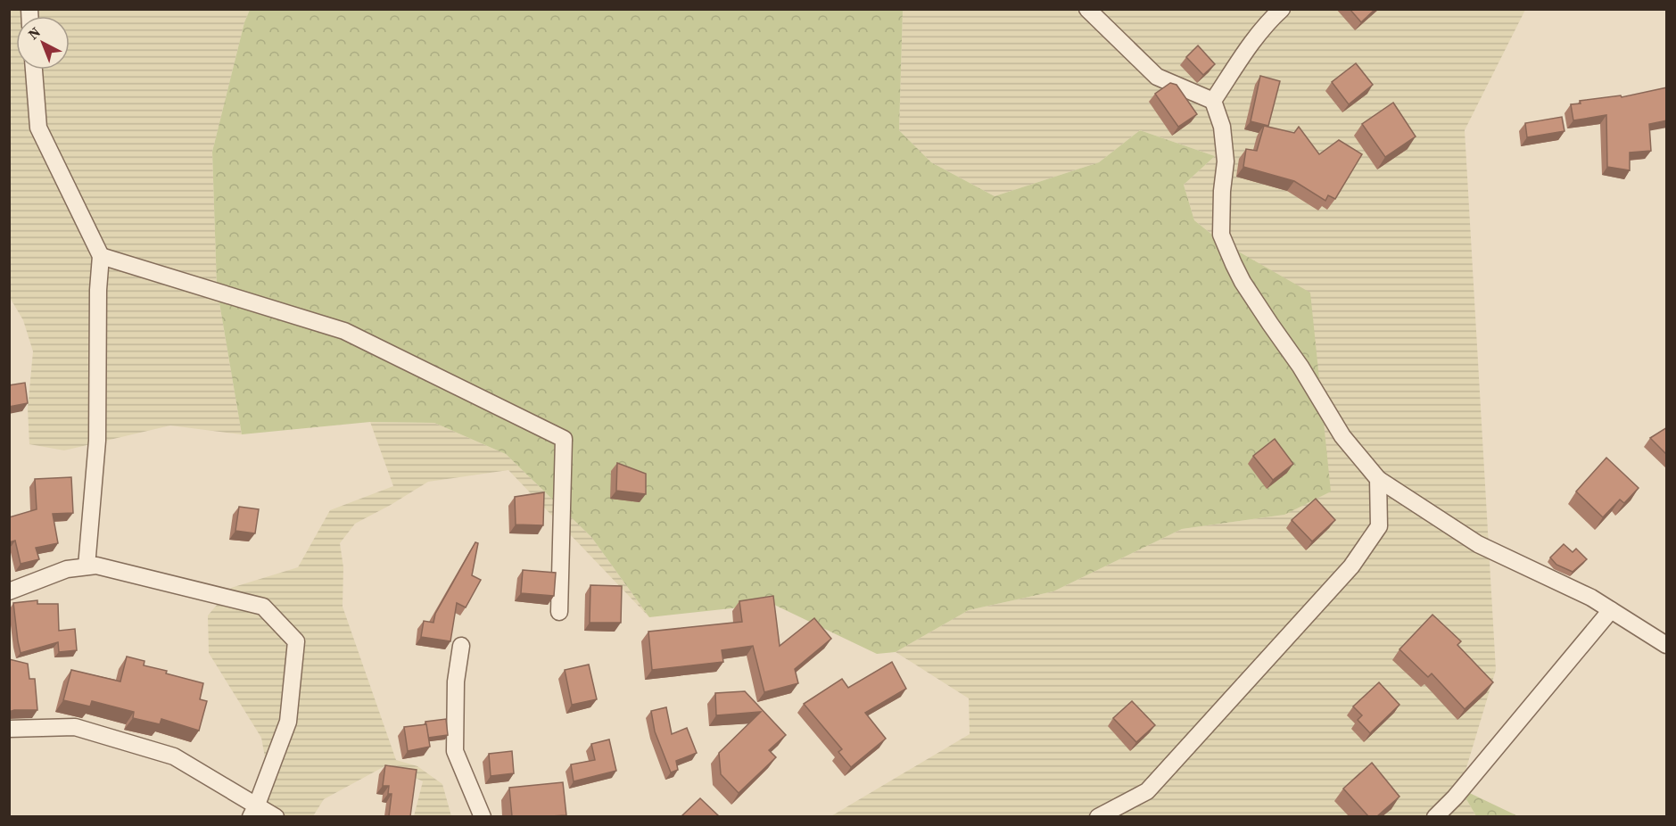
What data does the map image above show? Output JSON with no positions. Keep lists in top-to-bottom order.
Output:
{
  "north": "top left"
}
